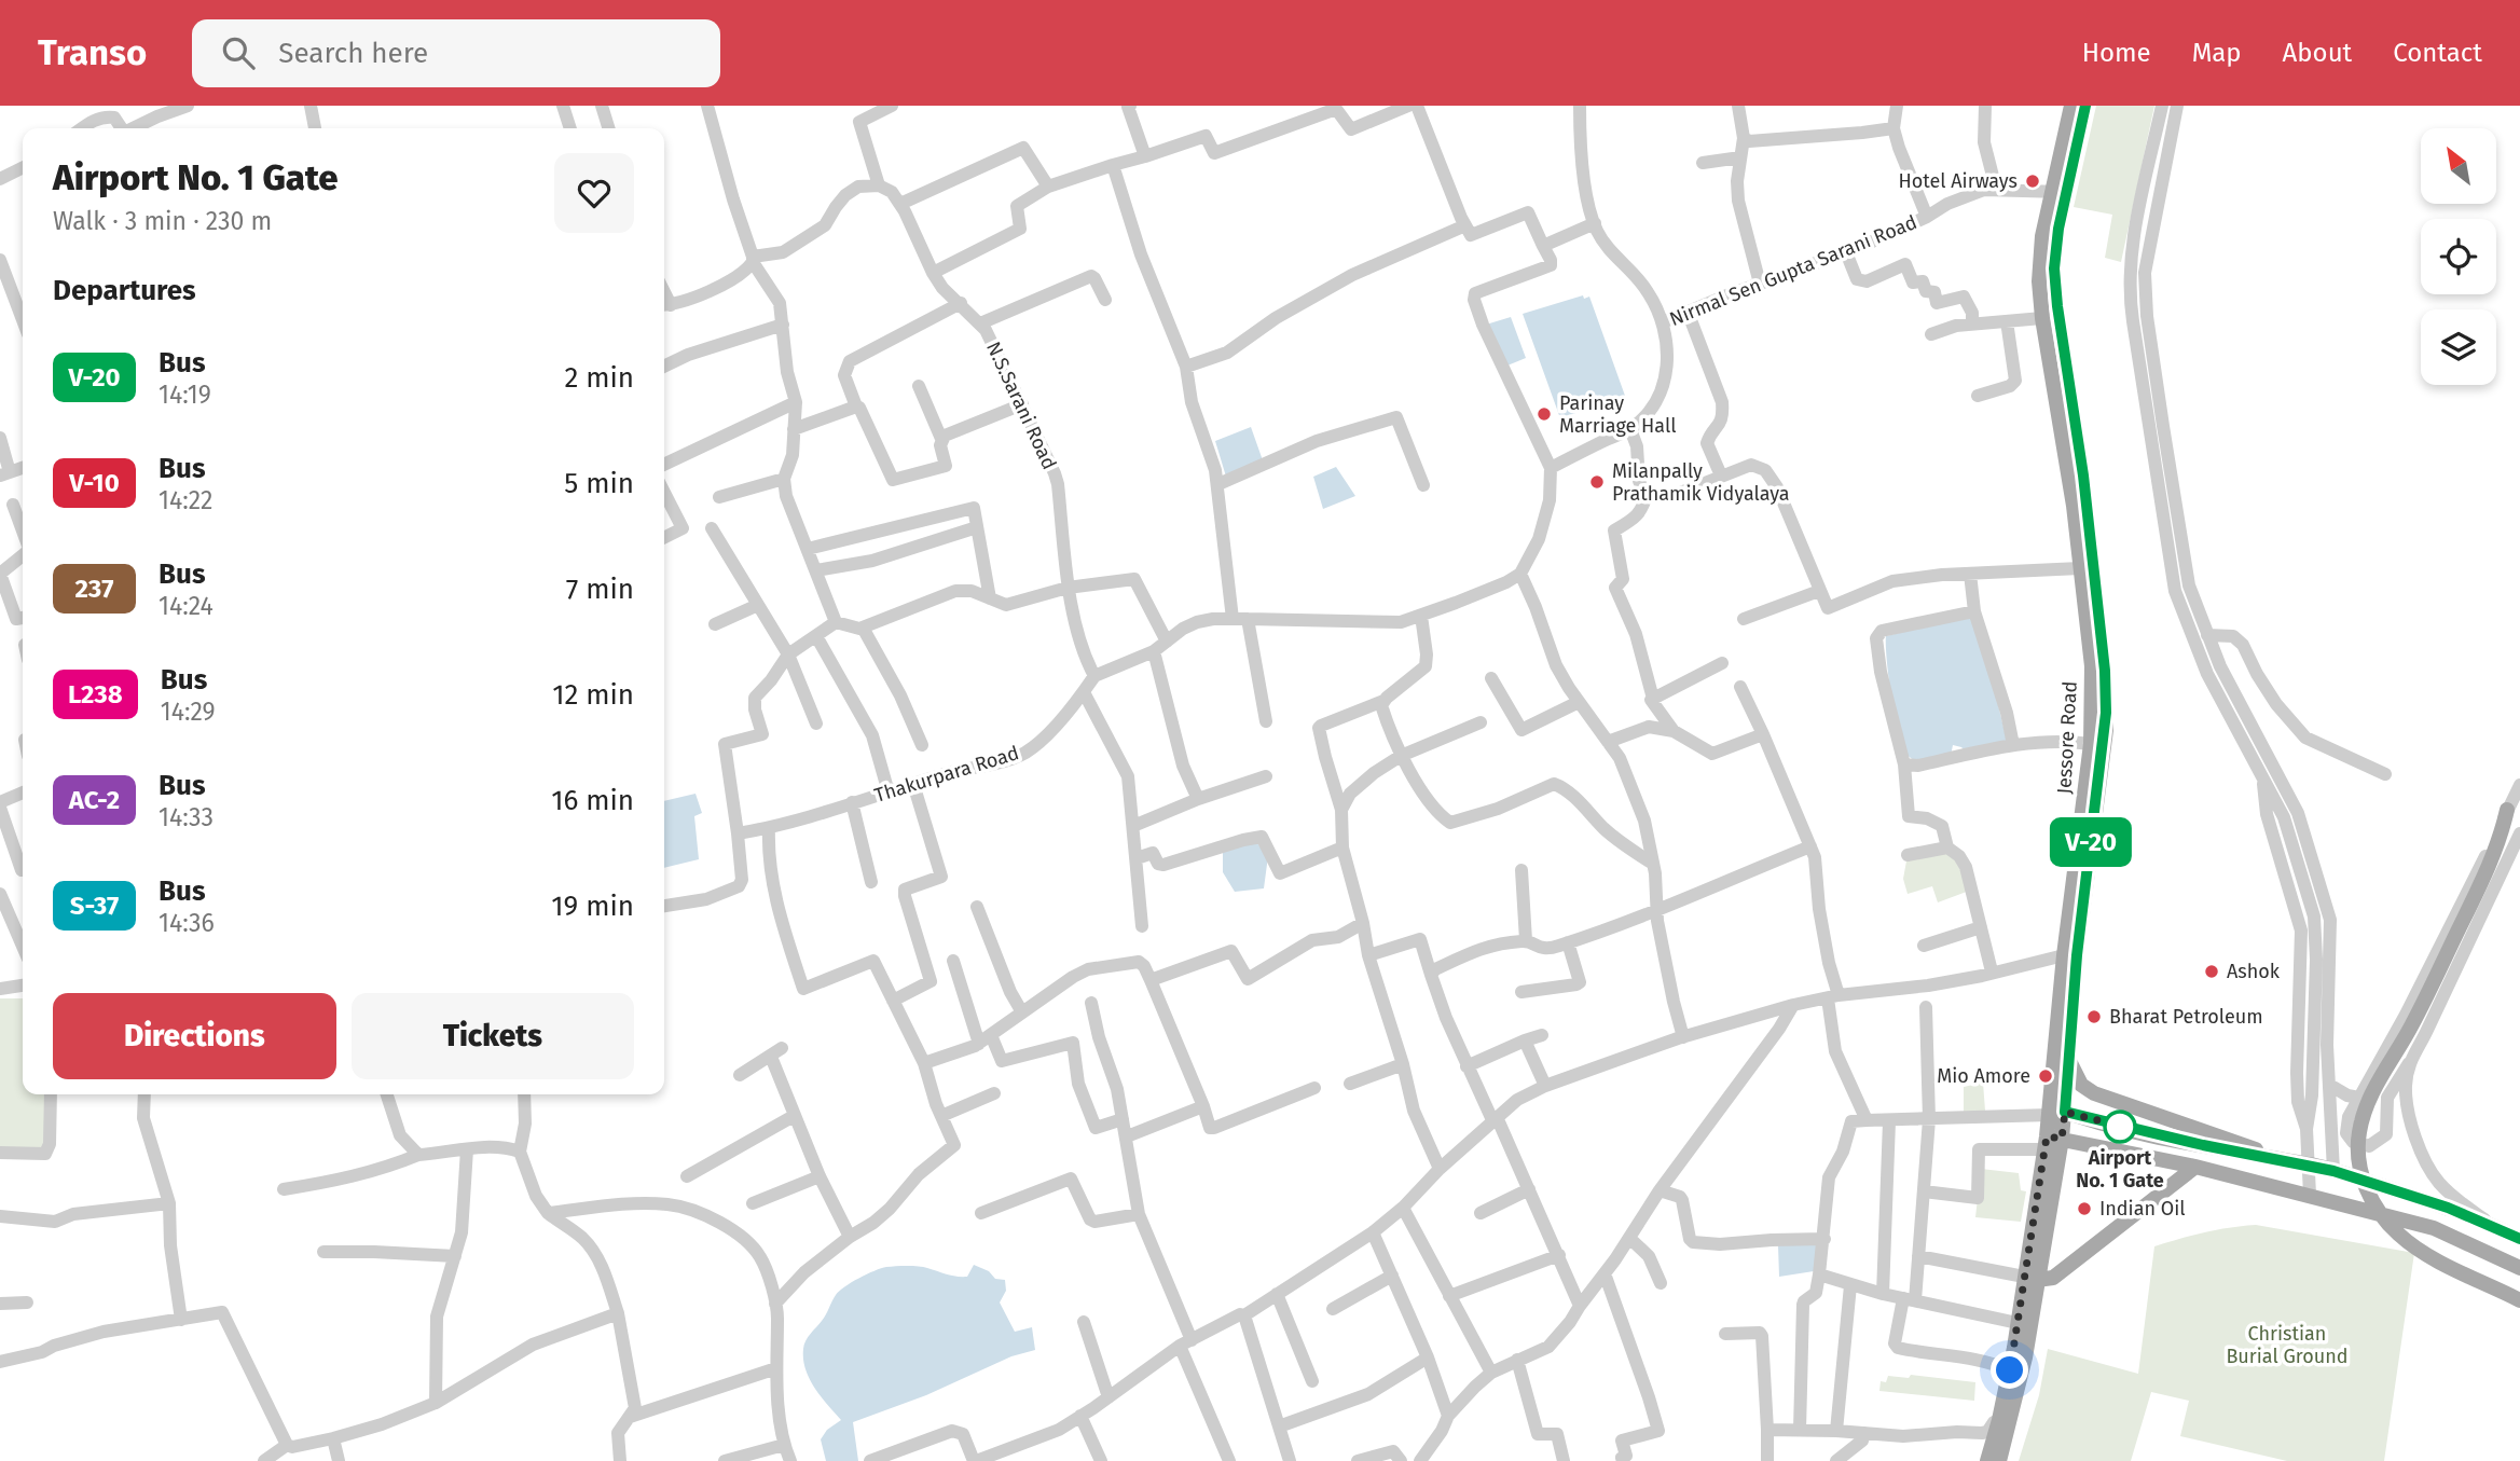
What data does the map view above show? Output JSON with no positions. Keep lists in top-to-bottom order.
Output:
{
  "streets": {
    "main road": ["Jessore Road"],
    "street": ["Nirmal Sen Gupta Sarani Road", "N.S.Sarani Road", "Thakurpara Road"]
  },
  "crossings": [
    ["Nirmal Sen Gupta Sarani Road", "Jessore Road"],
    ["N.S.Sarani Road", "Thakurpara Road"]
  ],
  "parks": ["Christian Burial Ground"],
  "places": [
    "Hotel Airways",
    "Parinay Marriage Hall",
    "Milanpally Prathamik Vidyalaya",
    "Ashok",
    "Bharat Petroleum",
    "Mio Amore",
    "Airport No. 1 Gate",
    "Indian Oil"
  ],
  "lines": ["bus line V-20"],
  "north": "top left",
  "page": {
    "header": "Transo",
    "search": "Search here",
    "nav": [
      "Home",
      "Map",
      "About",
      "Contact"
    ],
    "on_map": "V-20",
    "heading": [
      ["Airport No. 1 Gate", "Walk · 3 min · 230 m"],
      "Departures"
    ],
    "list": [
      {
        "mark": "V-20",
        "name": "Bus",
        "note": "14:19",
        "value": "2 min"
      },
      {
        "mark": "V-10",
        "name": "Bus",
        "note": "14:22",
        "value": "5 min"
      },
      {
        "mark": "237",
        "name": "Bus",
        "note": "14:24",
        "value": "7 min"
      },
      {
        "mark": "L238",
        "name": "Bus",
        "note": "14:29",
        "value": "12 min"
      },
      {
        "mark": "AC-2",
        "name": "Bus",
        "note": "14:33",
        "value": "16 min"
      },
      {
        "mark": "S-37",
        "name": "Bus",
        "note": "14:36",
        "value": "19 min"
      }
    ],
    "buttons": ["Directions", "Tickets"]
  }
}
